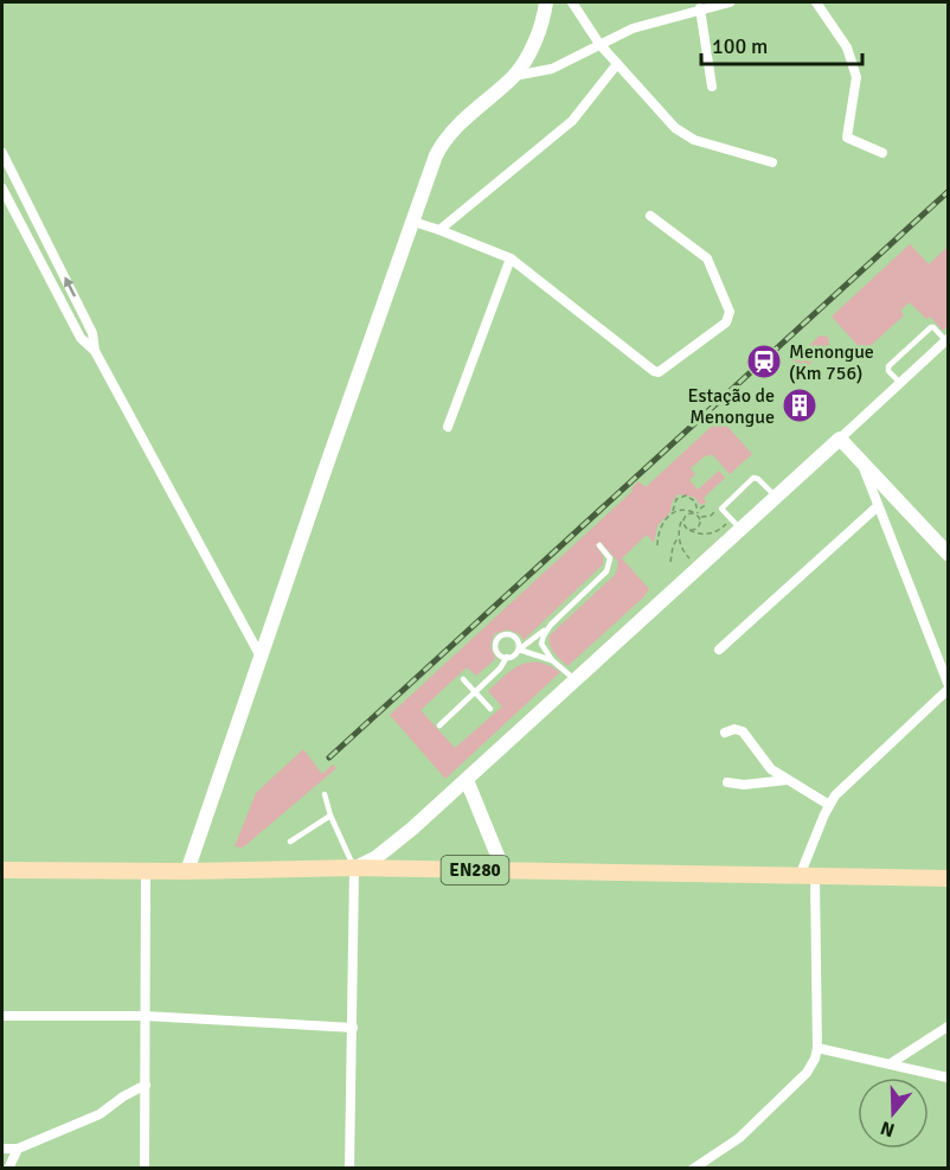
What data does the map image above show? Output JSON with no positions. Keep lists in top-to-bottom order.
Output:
{
  "streets": {
    "main road": ["EN280"]
  },
  "places": {
    "station": ["Menongue (Km 756)"],
    "building": ["Estação de Menongue"]
  },
  "scale_bar": "100 m",
  "north": "bottom"
}
